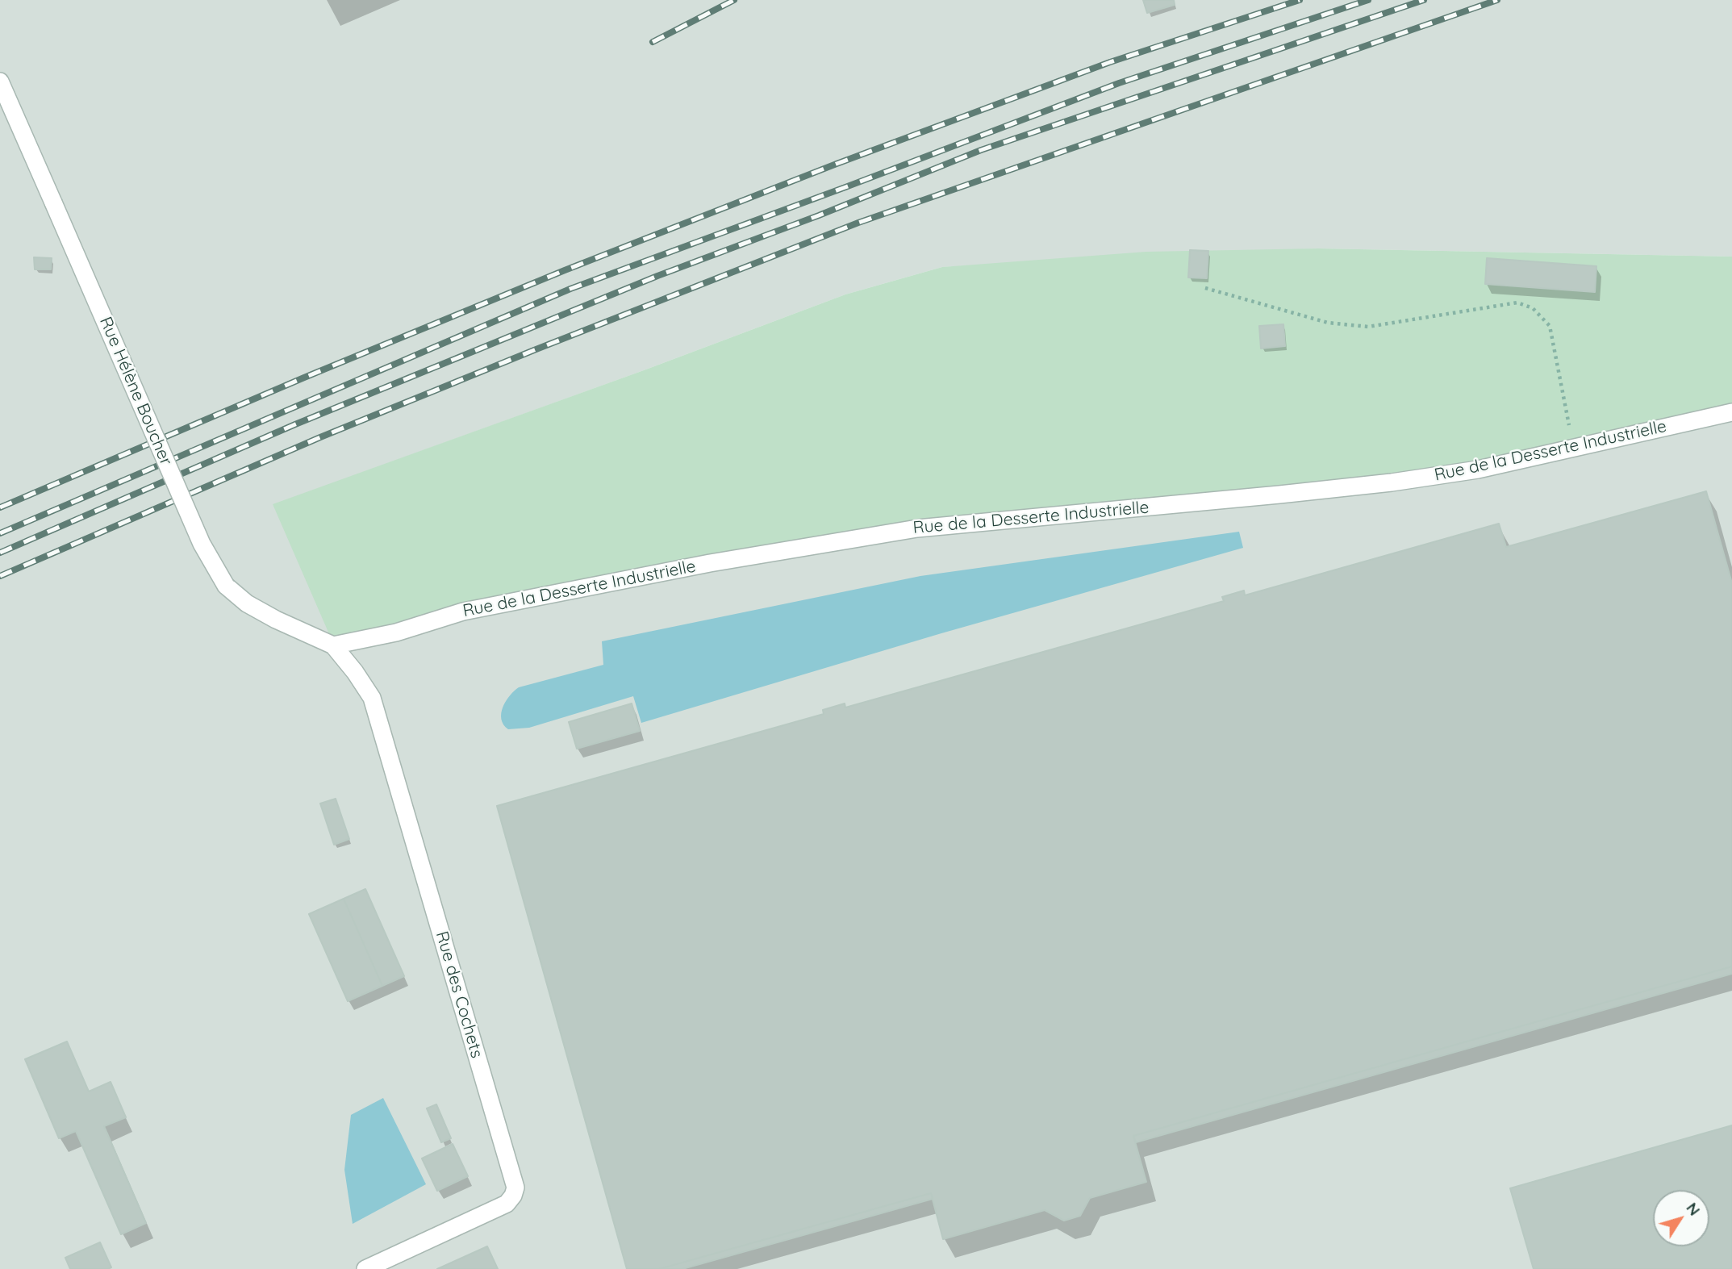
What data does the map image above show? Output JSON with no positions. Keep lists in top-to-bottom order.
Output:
{
  "streets": {
    "street": ["Rue Hélène Boucher", "Rue de la Desserte Industrielle", "Rue des Cochets"]
  },
  "crossings": [
    ["Rue Hélène Boucher", "Rue de la Desserte Industrielle"],
    ["Rue Hélène Boucher", "Rue des Cochets"],
    ["Rue de la Desserte Industrielle", "Rue des Cochets"]
  ],
  "north": "top right"
}
